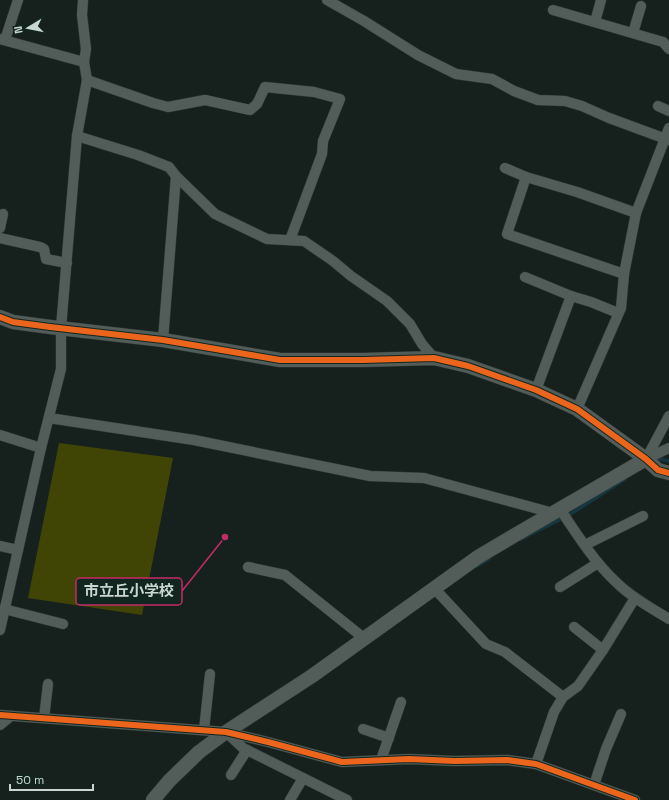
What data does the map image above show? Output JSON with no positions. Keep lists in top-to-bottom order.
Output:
{
  "places": ["市立丘小学校"],
  "scale_bar": "50 m",
  "north": "left"
}
